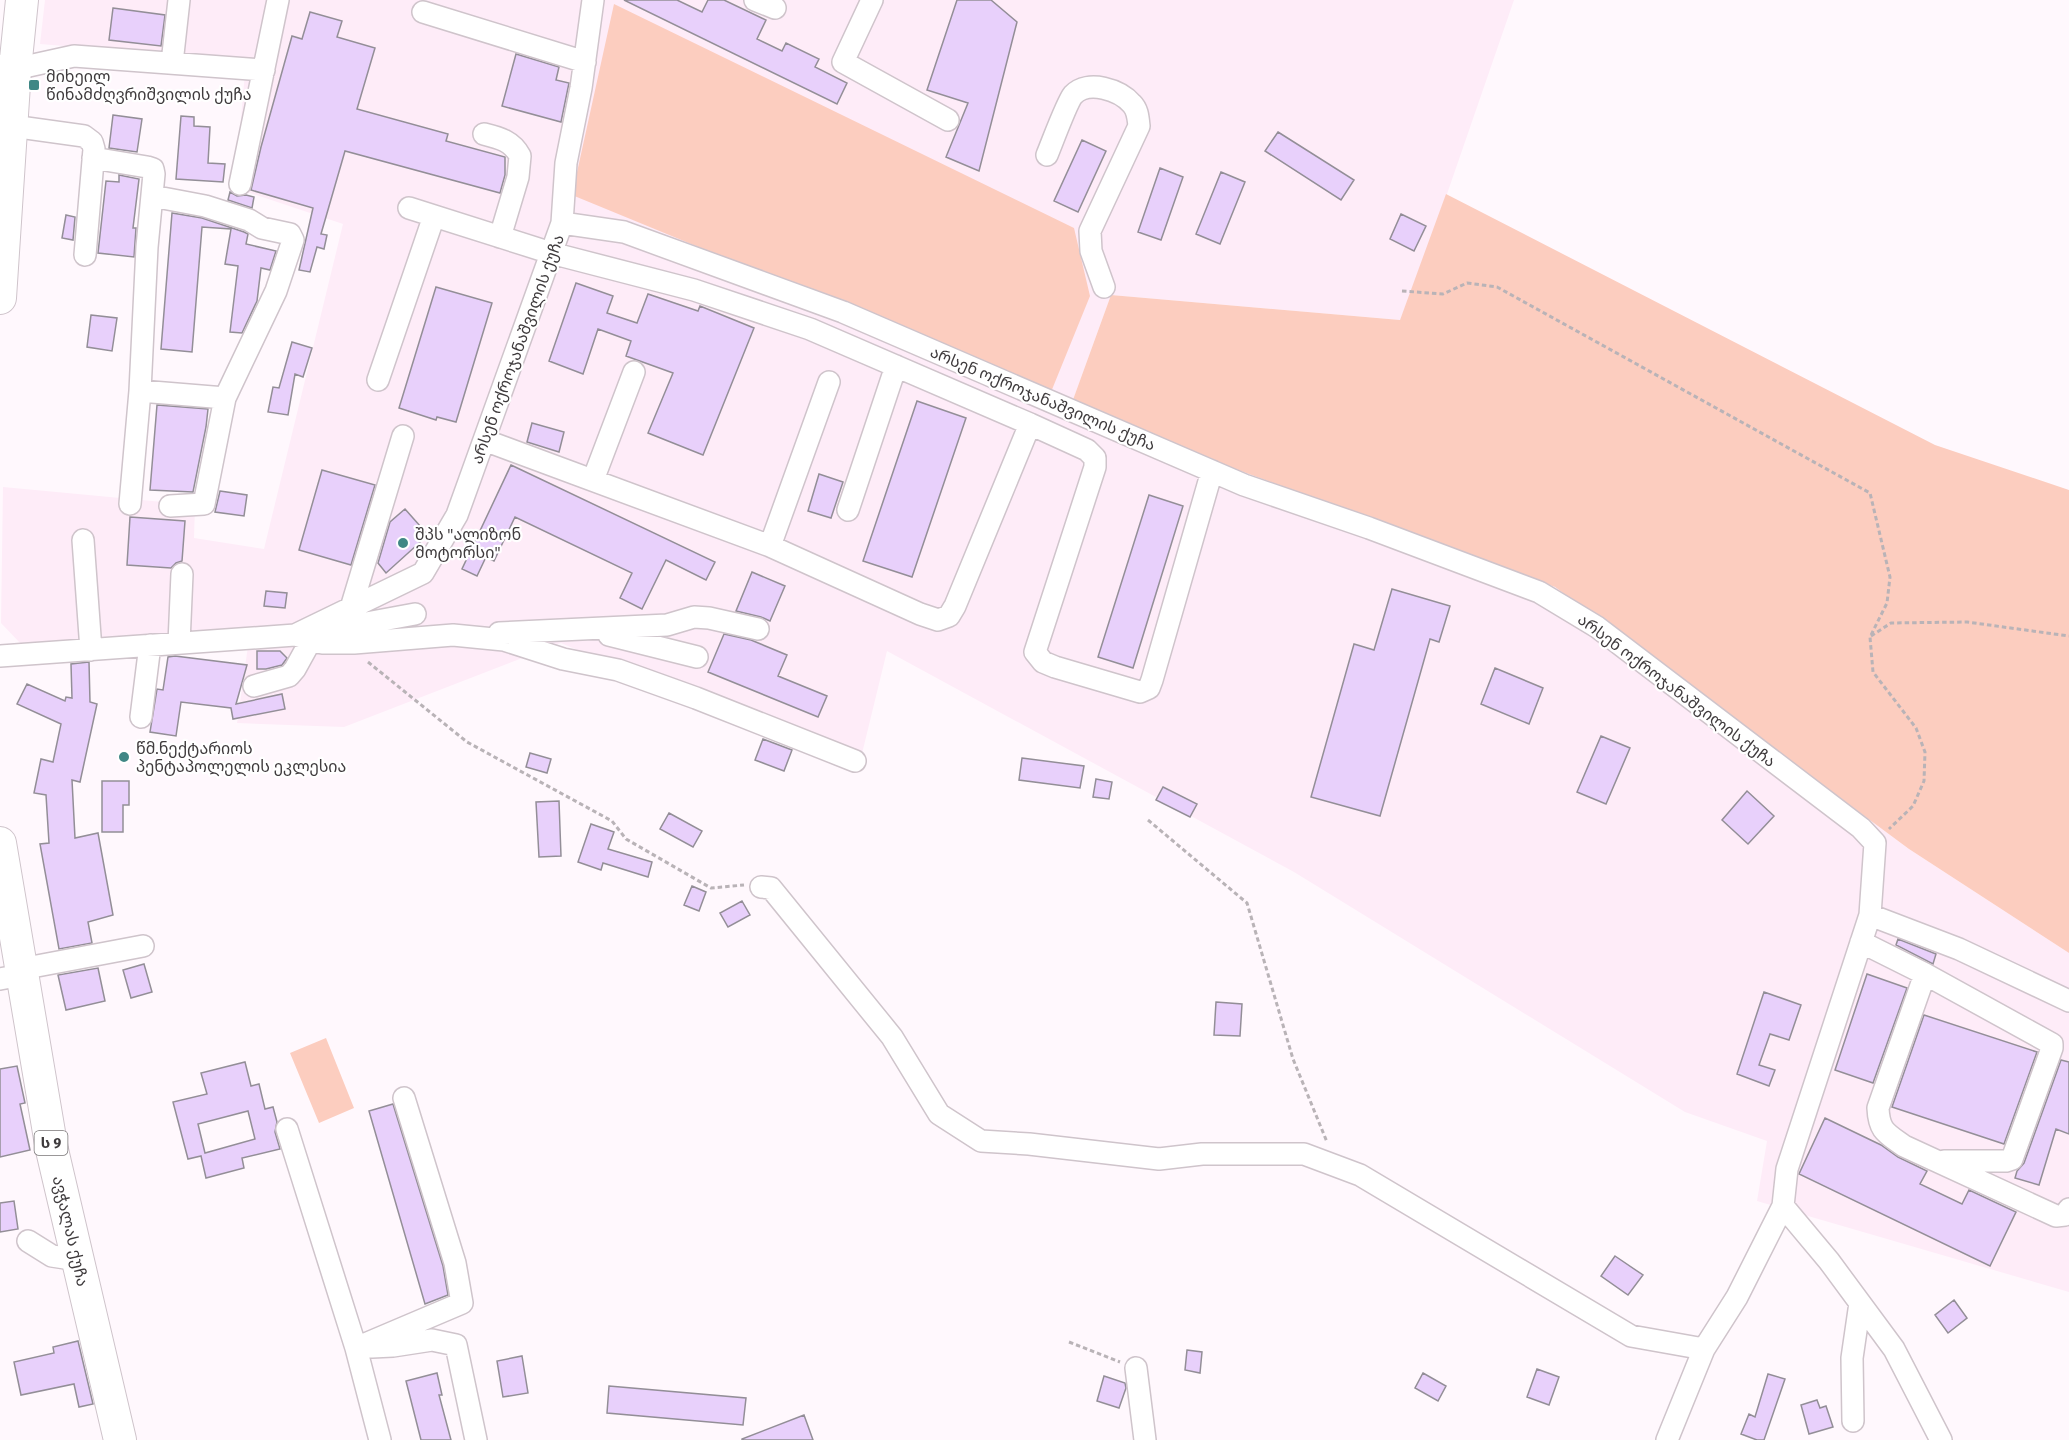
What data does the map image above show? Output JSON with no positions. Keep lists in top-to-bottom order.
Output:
{
  "streets": {
    "highway": ["ს 9", "ავჭალას ქუჩა"],
    "street": ["არსენ ოქროჯანაშვილის ქუჩა"]
  },
  "places": {
    "transit": ["მიხეილ წინამძღვრიშვილის ქუჩა"],
    "other": ["შპს \"ალიზონ მოტორსი\"", "წმ.ნექტარიოს პენტაპოლელის ეკლესია"]
  }
}
